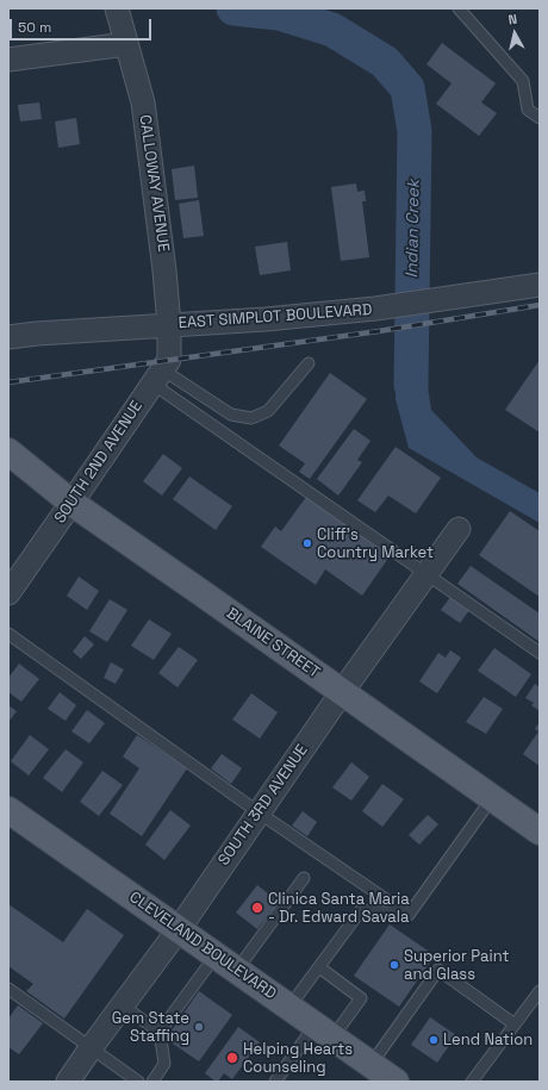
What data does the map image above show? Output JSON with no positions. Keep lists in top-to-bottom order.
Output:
{
  "streets": {
    "main road": ["BLAINE STREET", "CLEVELAND BOULEVARD"],
    "street": [
      "CALLOWAY AVENUE",
      "EAST SIMPLOT BOULEVARD",
      "SOUTH 2ND AVENUE",
      "SOUTH 3RD AVENUE"
    ]
  },
  "crossings": [
    ["CALLOWAY AVENUE", "EAST SIMPLOT BOULEVARD"],
    ["CALLOWAY AVENUE", "SOUTH 2ND AVENUE"],
    ["EAST SIMPLOT BOULEVARD", "SOUTH 2ND AVENUE"],
    ["SOUTH 2ND AVENUE", "BLAINE STREET"],
    ["BLAINE STREET", "SOUTH 3RD AVENUE"],
    ["SOUTH 3RD AVENUE", "CLEVELAND BOULEVARD"]
  ],
  "water": ["Indian Creek"],
  "places": [
    "Cliff's Country Market",
    "Clinica Santa Maria - Dr. Edward Savala",
    "Superior Paint and Glass",
    "Gem State Staffing",
    "Lend Nation",
    "Helping Hearts Counseling"
  ],
  "scale_bar": "50 m",
  "north": "top"
}
